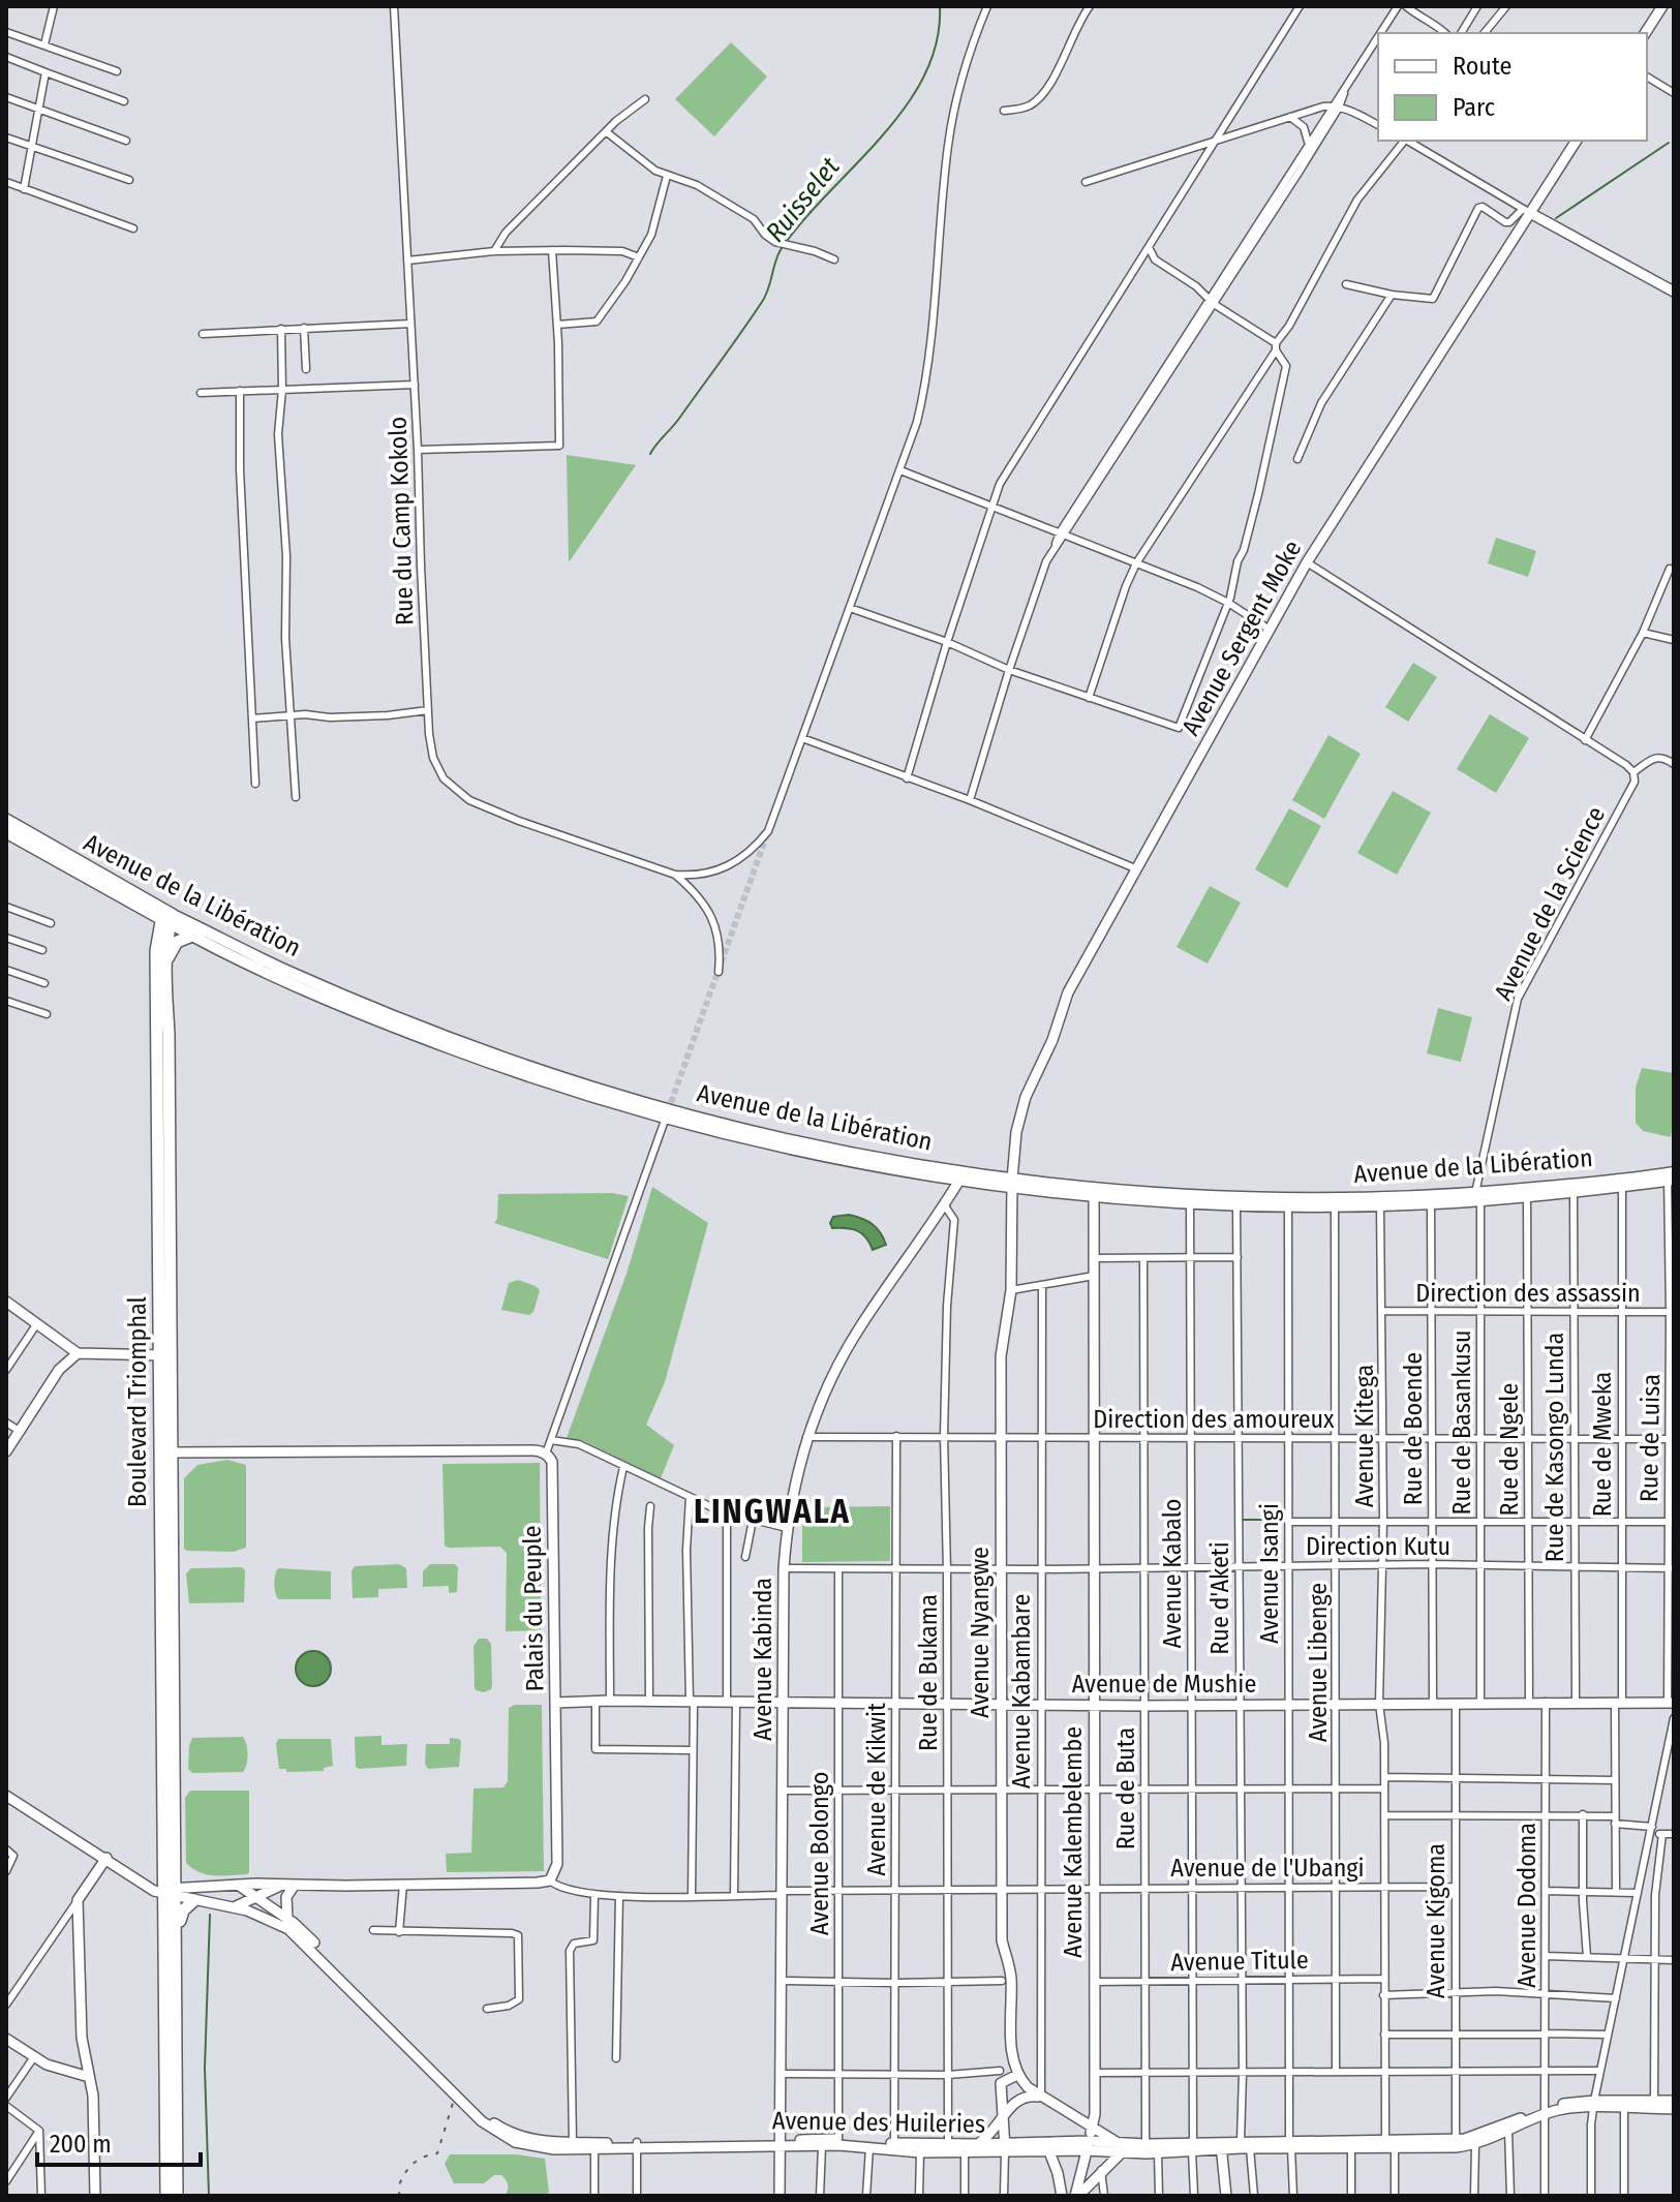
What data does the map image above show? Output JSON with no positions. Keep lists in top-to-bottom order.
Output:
{
  "streets": {
    "highway": ["Avenue de la Libération", "Boulevard Triomphal"],
    "main road": [
      "Avenue Sergent Moke",
      "Palais du Peuple",
      "Avenue Nyangwe",
      "Avenue Kabinda",
      "Avenue de Mushie",
      "Avenue Kalembelembe",
      "Avenue des Huileries"
    ],
    "street": [
      "Rue du Camp Kokolo",
      "Avenue de la Science",
      "Direction des assassin",
      "Direction des amoureux",
      "Rue de Basankusu",
      "Rue de Boende",
      "Avenue Kitega",
      "Rue de Luisa",
      "Rue de Mweka",
      "Rue de Kasongo Lunda",
      "Rue de Ngele",
      "Direction Kutu",
      "Avenue Kabalo",
      "Avenue Isangi",
      "Rue d'Aketi",
      "Avenue Libenge",
      "Rue de Bukama",
      "Avenue Kabambare",
      "Rue de Buta",
      "Avenue de Kikwit",
      "Avenue Bolongo",
      "Avenue de l'Ubangi",
      "Avenue Dodoma",
      "Avenue Kigoma",
      "Avenue Titule"
    ]
  },
  "crossings": [
    ["Avenue Sergent Moke", "Avenue de la Libération"],
    ["Avenue Sergent Moke", "Avenue Nyangwe"],
    ["Avenue de la Libération", "Avenue de la Science"],
    ["Avenue de la Libération", "Boulevard Triomphal"],
    ["Avenue de la Libération", "Rue de Basankusu"],
    ["Avenue de la Libération", "Rue de Boende"],
    ["Avenue de la Libération", "Avenue Kitega"],
    ["Avenue de la Libération", "Rue de Luisa"],
    ["Avenue de la Libération", "Rue de Mweka"],
    ["Avenue de la Libération", "Rue de Kasongo Lunda"],
    ["Avenue de la Libération", "Rue de Ngele"],
    ["Avenue de la Libération", "Avenue Kabalo"],
    ["Avenue de la Libération", "Avenue Isangi"],
    ["Avenue de la Libération", "Rue d'Aketi"],
    ["Avenue de la Libération", "Avenue Nyangwe"],
    ["Avenue de la Libération", "Avenue Kabinda"],
    ["Avenue de la Libération", "Avenue Libenge"],
    ["Avenue de la Libération", "Avenue Kalembelembe"],
    ["Avenue de la Science", "Rue de Basankusu"],
    ["Direction des assassin", "Rue de Basankusu"],
    ["Direction des assassin", "Rue de Boende"],
    ["Direction des assassin", "Avenue Kitega"],
    ["Direction des assassin", "Rue de Luisa"],
    ["Direction des assassin", "Rue de Mweka"],
    ["Direction des assassin", "Rue de Kasongo Lunda"],
    ["Direction des assassin", "Rue de Ngele"],
    ["Boulevard Triomphal", "Avenue des Huileries"],
    ["Direction des amoureux", "Rue de Basankusu"],
    ["Direction des amoureux", "Rue de Boende"],
    ["Direction des amoureux", "Avenue Kitega"],
    ["Direction des amoureux", "Rue de Luisa"],
    ["Direction des amoureux", "Rue de Mweka"],
    ["Direction des amoureux", "Rue de Kasongo Lunda"],
    ["Direction des amoureux", "Rue de Ngele"],
    ["Direction des amoureux", "Avenue Kabalo"],
    ["Direction des amoureux", "Avenue Isangi"],
    ["Direction des amoureux", "Rue d'Aketi"],
    ["Direction des amoureux", "Avenue Nyangwe"],
    ["Direction des amoureux", "Avenue Kabinda"],
    ["Direction des amoureux", "Avenue Libenge"],
    ["Direction des amoureux", "Rue de Bukama"],
    ["Direction des amoureux", "Avenue Kabambare"],
    ["Direction des amoureux", "Rue de Buta"],
    ["Direction des amoureux", "Avenue de Kikwit"],
    ["Direction des amoureux", "Avenue Kalembelembe"],
    ["Rue de Basankusu", "Direction Kutu"],
    ["Rue de Basankusu", "Avenue de Mushie"],
    ["Rue de Boende", "Direction Kutu"],
    ["Rue de Boende", "Avenue de Mushie"],
    ["Avenue Kitega", "Direction Kutu"],
    ["Avenue Kitega", "Avenue de Mushie"],
    ["Avenue Kitega", "Avenue de l'Ubangi"],
    ["Avenue Kitega", "Avenue Titule"],
    ["Avenue Kitega", "Avenue des Huileries"],
    ["Rue de Luisa", "Direction Kutu"],
    ["Rue de Luisa", "Avenue de Mushie"],
    ["Rue de Mweka", "Direction Kutu"],
    ["Rue de Mweka", "Avenue de Mushie"],
    ["Rue de Kasongo Lunda", "Direction Kutu"],
    ["Rue de Kasongo Lunda", "Avenue de Mushie"],
    ["Rue de Ngele", "Direction Kutu"],
    ["Rue de Ngele", "Avenue de Mushie"],
    ["Direction Kutu", "Avenue Kabalo"],
    ["Direction Kutu", "Avenue Isangi"],
    ["Direction Kutu", "Rue d'Aketi"],
    ["Direction Kutu", "Avenue Nyangwe"],
    ["Direction Kutu", "Avenue Kabinda"],
    ["Direction Kutu", "Avenue Libenge"],
    ["Direction Kutu", "Rue de Bukama"],
    ["Direction Kutu", "Avenue Kabambare"],
    ["Direction Kutu", "Rue de Buta"],
    ["Direction Kutu", "Avenue de Kikwit"],
    ["Direction Kutu", "Avenue Kalembelembe"],
    ["Direction Kutu", "Avenue Bolongo"],
    ["Avenue Kabalo", "Avenue de Mushie"],
    ["Avenue Kabalo", "Avenue de l'Ubangi"],
    ["Avenue Kabalo", "Avenue Titule"],
    ["Avenue Kabalo", "Avenue des Huileries"],
    ["Avenue Isangi", "Avenue de Mushie"],
    ["Avenue Isangi", "Avenue de l'Ubangi"],
    ["Avenue Isangi", "Avenue Titule"],
    ["Avenue Isangi", "Avenue des Huileries"],
    ["Rue d'Aketi", "Avenue de Mushie"],
    ["Rue d'Aketi", "Avenue de l'Ubangi"],
    ["Rue d'Aketi", "Avenue Titule"],
    ["Rue d'Aketi", "Avenue des Huileries"],
    ["Palais du Peuple", "Avenue de Mushie"],
    ["Palais du Peuple", "Avenue de l'Ubangi"],
    ["Avenue Nyangwe", "Avenue de Mushie"],
    ["Avenue Nyangwe", "Avenue de l'Ubangi"],
    ["Avenue Kabinda", "Rue de Bukama"],
    ["Avenue Kabinda", "Avenue de Mushie"],
    ["Avenue Kabinda", "Avenue de l'Ubangi"],
    ["Avenue Kabinda", "Avenue des Huileries"],
    ["Avenue Libenge", "Avenue de Mushie"],
    ["Avenue Libenge", "Avenue de l'Ubangi"],
    ["Avenue Libenge", "Avenue Titule"],
    ["Rue de Bukama", "Avenue de Mushie"],
    ["Rue de Bukama", "Avenue de l'Ubangi"],
    ["Rue de Bukama", "Avenue des Huileries"],
    ["Avenue de Mushie", "Avenue Kabambare"],
    ["Avenue de Mushie", "Rue de Buta"],
    ["Avenue de Mushie", "Avenue de Kikwit"],
    ["Avenue de Mushie", "Avenue Kalembelembe"],
    ["Avenue de Mushie", "Avenue Bolongo"],
    ["Avenue de Mushie", "Avenue Dodoma"],
    ["Avenue de Mushie", "Avenue Kigoma"],
    ["Avenue Kabambare", "Avenue de l'Ubangi"],
    ["Rue de Buta", "Avenue de l'Ubangi"],
    ["Rue de Buta", "Avenue Titule"],
    ["Rue de Buta", "Avenue des Huileries"],
    ["Avenue de Kikwit", "Avenue de l'Ubangi"],
    ["Avenue de Kikwit", "Avenue des Huileries"],
    ["Avenue Kalembelembe", "Avenue de l'Ubangi"],
    ["Avenue Kalembelembe", "Avenue Titule"],
    ["Avenue Kalembelembe", "Avenue des Huileries"],
    ["Avenue Bolongo", "Avenue de l'Ubangi"],
    ["Avenue Bolongo", "Avenue des Huileries"],
    ["Avenue de l'Ubangi", "Avenue Kigoma"],
    ["Avenue Dodoma", "Avenue des Huileries"],
    ["Avenue Kigoma", "Avenue des Huileries"]
  ],
  "districts": ["LINGWALA"],
  "water": ["Ruisselet"],
  "legend": ["Route", "Parc"],
  "scale_bar": "200 m"
}
